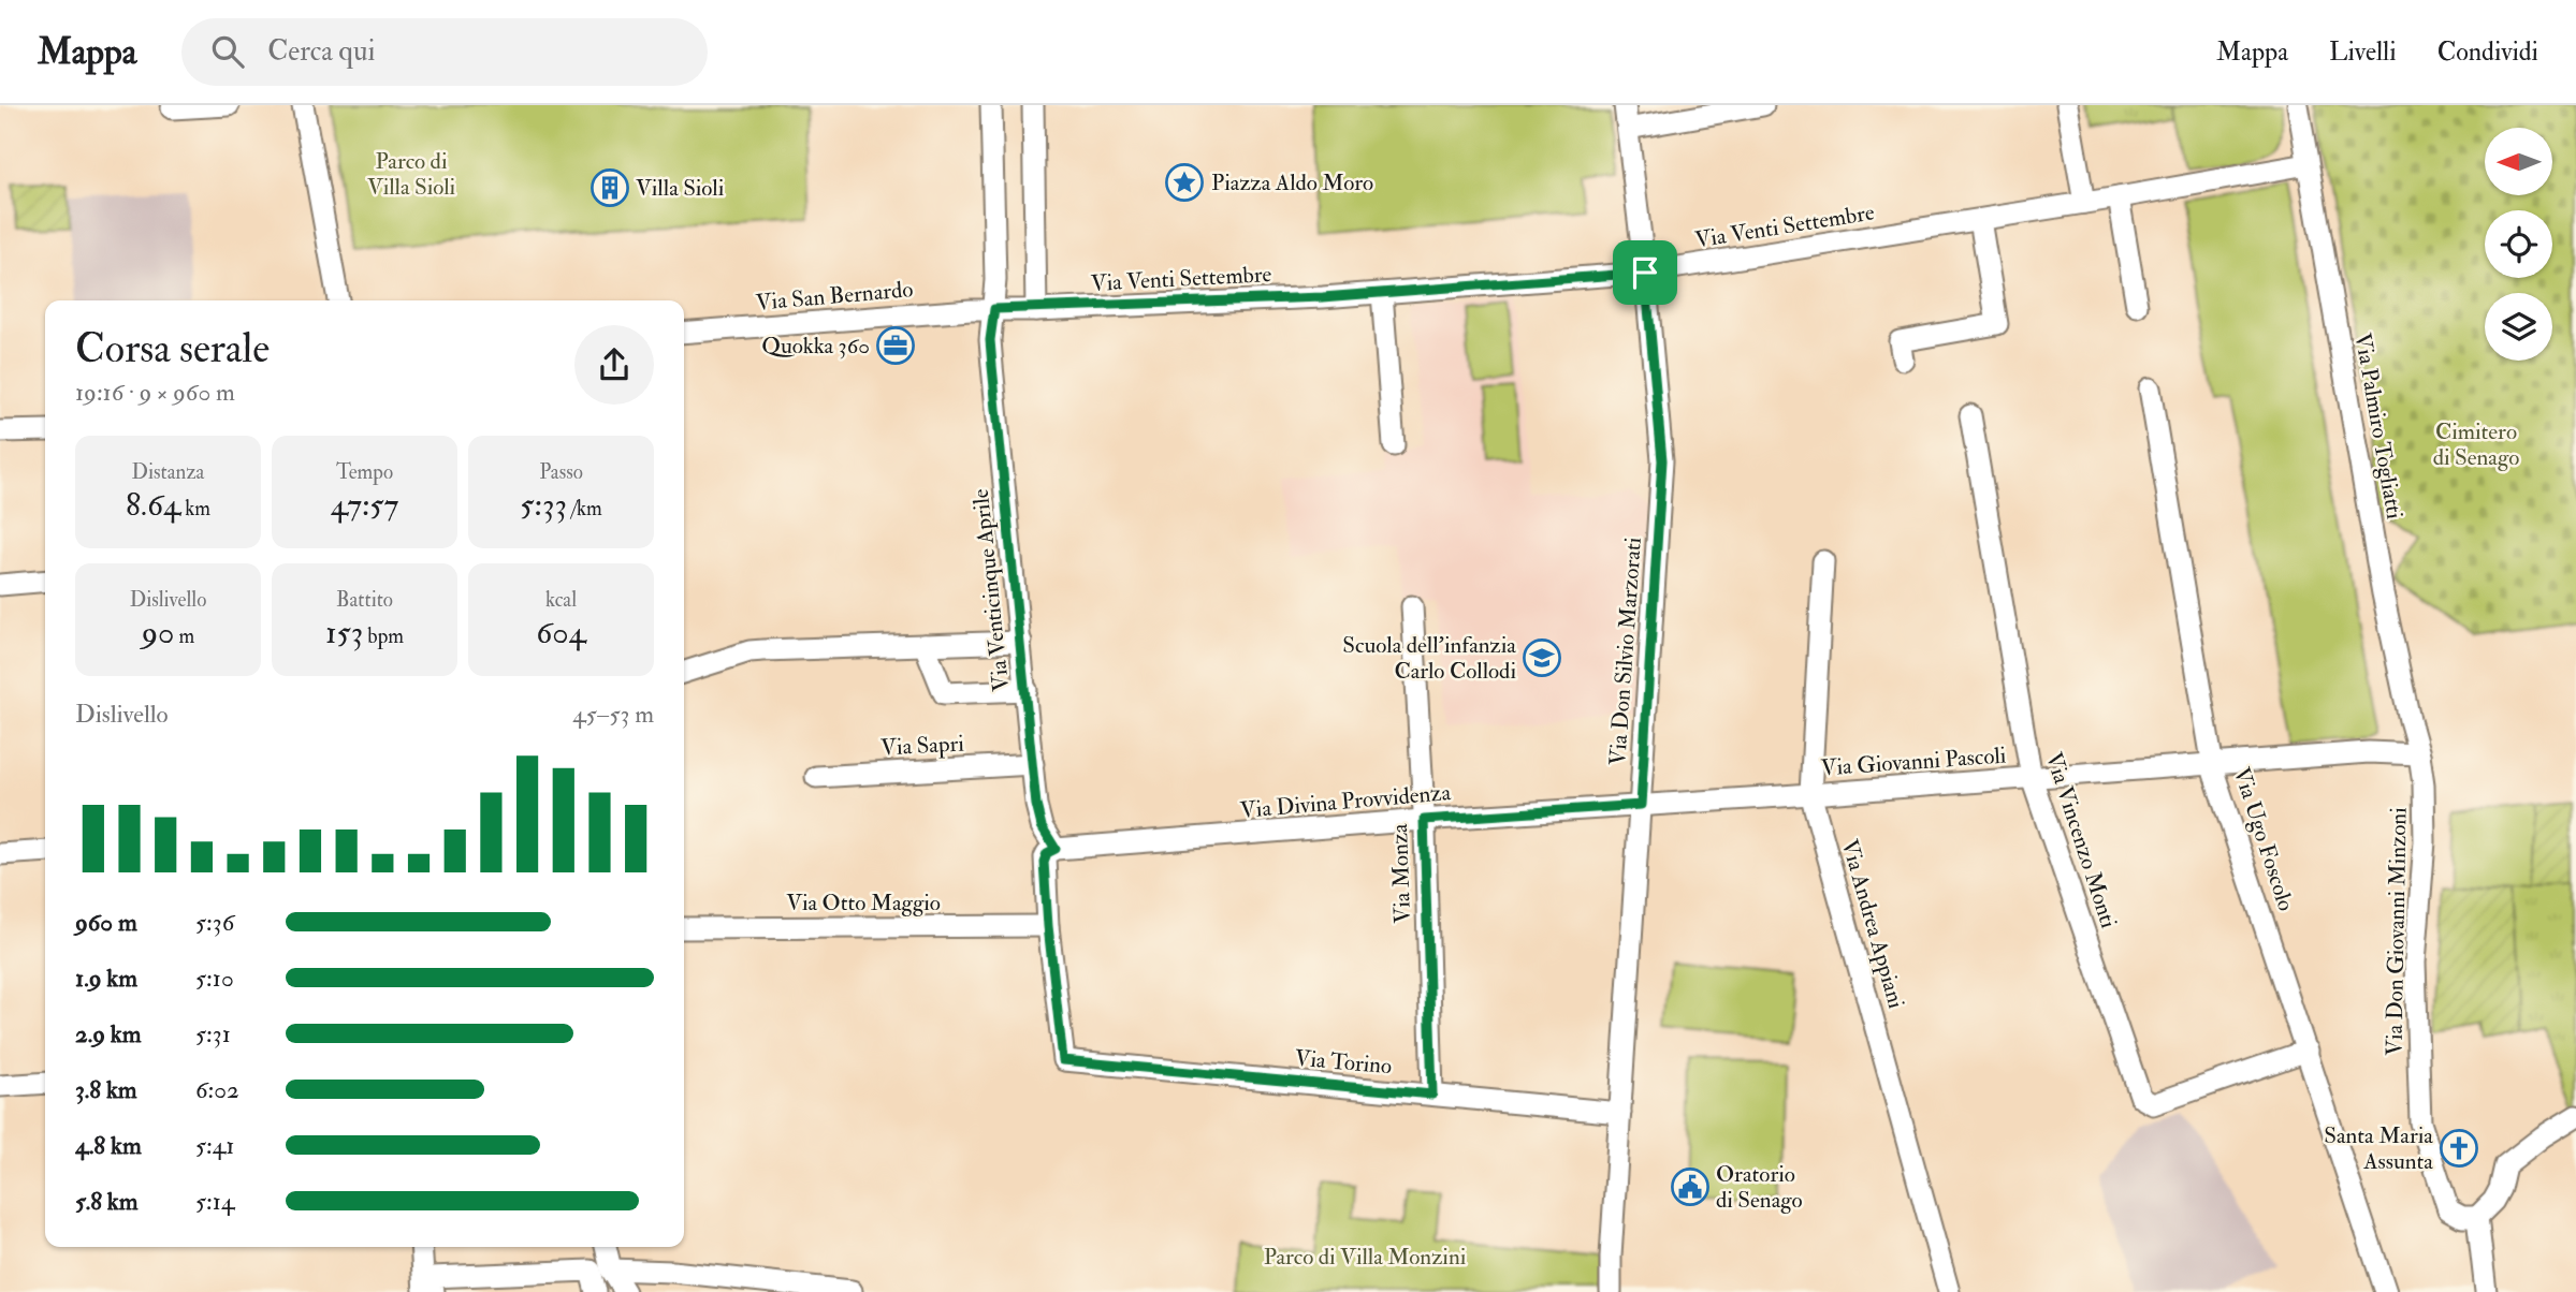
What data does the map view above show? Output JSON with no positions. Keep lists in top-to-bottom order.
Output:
{
  "streets": {
    "street": [
      "Via Venti Settembre",
      "Via San Bernardo",
      "Via Palmiro Togliatti",
      "Via Venticinque Aprile",
      "Via Don Silvio Marzorati",
      "Via Sapri",
      "Via Giovanni Pascoli",
      "Via Divina Provvidenza",
      "Via Ugo Foscolo",
      "Via Vincenzo Monti",
      "Via Monza",
      "Via Otto Maggio",
      "Via Andrea Appiani",
      "Via Don Giovanni Minzoni",
      "Via Torino"
    ]
  },
  "crossings": [
    ["Via Venti Settembre", "Via San Bernardo"],
    ["Via Venti Settembre", "Via Palmiro Togliatti"],
    ["Via Venti Settembre", "Via Venticinque Aprile"],
    ["Via Venti Settembre", "Via Don Silvio Marzorati"],
    ["Via San Bernardo", "Via Venticinque Aprile"],
    ["Via Palmiro Togliatti", "Via Giovanni Pascoli"],
    ["Via Palmiro Togliatti", "Via Don Giovanni Minzoni"],
    ["Via Venticinque Aprile", "Via Sapri"],
    ["Via Venticinque Aprile", "Via Divina Provvidenza"],
    ["Via Don Silvio Marzorati", "Via Giovanni Pascoli"],
    ["Via Don Silvio Marzorati", "Via Divina Provvidenza"],
    ["Via Don Silvio Marzorati", "Via Torino"],
    ["Via Giovanni Pascoli", "Via Divina Provvidenza"],
    ["Via Giovanni Pascoli", "Via Ugo Foscolo"],
    ["Via Giovanni Pascoli", "Via Vincenzo Monti"],
    ["Via Giovanni Pascoli", "Via Andrea Appiani"],
    ["Via Giovanni Pascoli", "Via Don Giovanni Minzoni"],
    ["Via Divina Provvidenza", "Via Monza"],
    ["Via Ugo Foscolo", "Via Vincenzo Monti"],
    ["Via Monza", "Via Torino"],
    ["Via Otto Maggio", "Via Torino"]
  ],
  "parks": ["Parco di Villa Sioli", "Cimitero di Senago", "Parco di Villa Monzini"],
  "places": {
    "place": ["Piazza Aldo Moro"],
    "building": ["Villa Sioli"],
    "office": ["Quokka 360"],
    "school or university": ["Scuola dell'infanzia Carlo Collodi"],
    "church": ["Santa Maria Assunta"],
    "public building": ["Oratorio di Senago"]
  },
  "north": "left",
  "page": {
    "header": "Mappa",
    "search": "Cerca qui",
    "nav": ["Mappa", "Livelli", "Condividi"],
    "heading": ["Corsa serale", "19:16 · 9 × 960 m"],
    "stats": [
      ["Distanza", "8.64 km"],
      ["Tempo", "47:57"],
      ["Passo", "5:33 /km"],
      ["Dislivello", "90 m"],
      ["Battito", "153 bpm"],
      ["kcal", "604"]
    ],
    "chart": ["Dislivello", "45–53 m"],
    "list": [
      {
        "name": "960 m",
        "note": "5:36"
      },
      {
        "name": "1.9 km",
        "note": "5:10"
      },
      {
        "name": "2.9 km",
        "note": "5:31"
      },
      {
        "name": "3.8 km",
        "note": "6:02"
      },
      {
        "name": "4.8 km",
        "note": "5:41"
      },
      {
        "name": "5.8 km",
        "note": "5:14"
      }
    ]
  }
}
